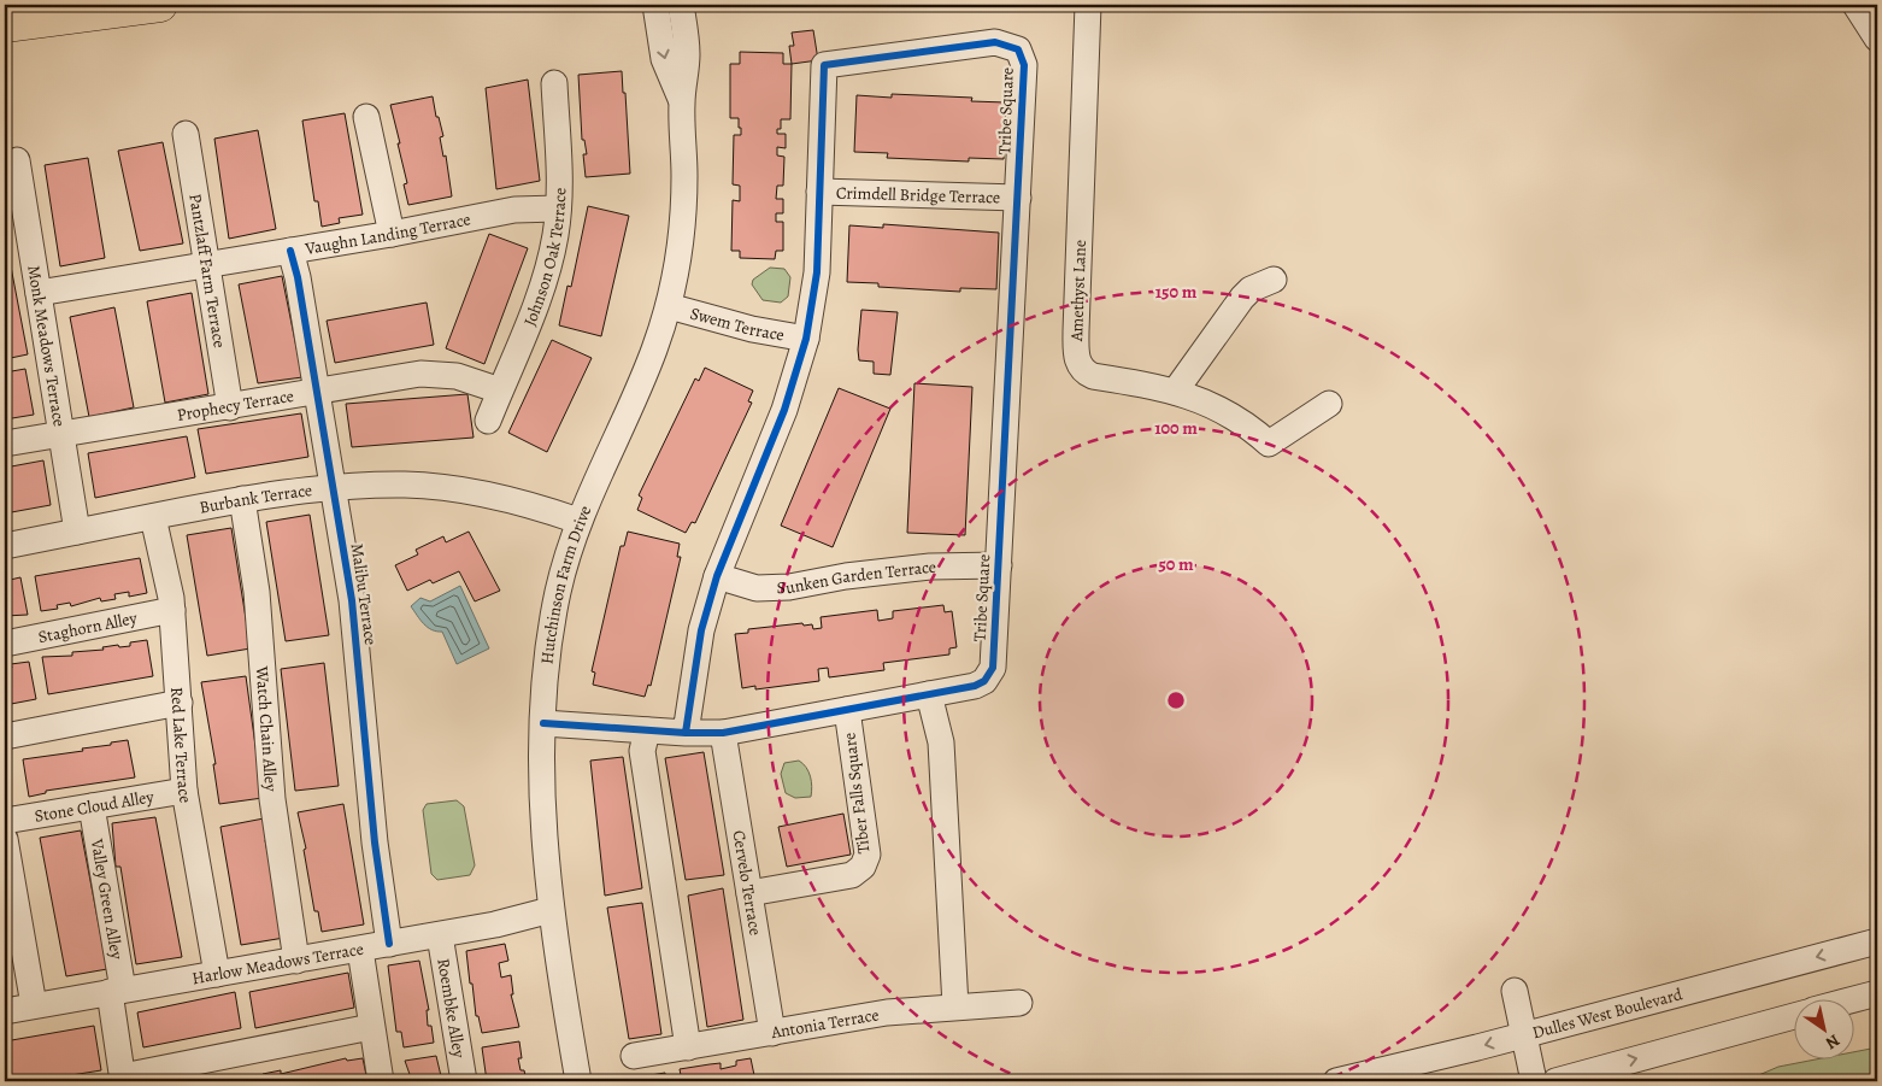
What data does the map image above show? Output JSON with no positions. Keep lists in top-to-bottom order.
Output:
{
  "streets": {
    "street": [
      "Tribe Square",
      "Crimdell Bridge Terrace",
      "Vaughn Landing Terrace",
      "Johnson Oak Terrace",
      "Pantzlaff Farm Terrace",
      "Amethyst Lane",
      "Swem Terrace",
      "Monk Meadows Terrace",
      "Prophecy Terrace",
      "Burbank Terrace",
      "Sunken Garden Terrace",
      "Hutchinson Farm Drive",
      "Malibu Terrace",
      "Staghorn Alley",
      "Watch Chain Alley",
      "Red Lake Terrace",
      "Tiber Falls Square",
      "Stone Cloud Alley",
      "Cervelo Terrace",
      "Valley Green Alley",
      "Harlow Meadows Terrace",
      "Roembke Alley",
      "Dulles West Boulevard",
      "Antonia Terrace"
    ]
  },
  "crossings": [
    ["Tribe Square", "Crimdell Bridge Terrace"],
    ["Tribe Square", "Swem Terrace"],
    ["Tribe Square", "Sunken Garden Terrace"],
    ["Tribe Square", "Hutchinson Farm Drive"],
    ["Tribe Square", "Tiber Falls Square"],
    ["Tribe Square", "Cervelo Terrace"],
    ["Vaughn Landing Terrace", "Johnson Oak Terrace"],
    ["Vaughn Landing Terrace", "Pantzlaff Farm Terrace"],
    ["Vaughn Landing Terrace", "Monk Meadows Terrace"],
    ["Vaughn Landing Terrace", "Malibu Terrace"],
    ["Johnson Oak Terrace", "Prophecy Terrace"],
    ["Pantzlaff Farm Terrace", "Prophecy Terrace"],
    ["Swem Terrace", "Hutchinson Farm Drive"],
    ["Monk Meadows Terrace", "Prophecy Terrace"],
    ["Monk Meadows Terrace", "Burbank Terrace"],
    ["Prophecy Terrace", "Malibu Terrace"],
    ["Burbank Terrace", "Hutchinson Farm Drive"],
    ["Burbank Terrace", "Malibu Terrace"],
    ["Burbank Terrace", "Watch Chain Alley"],
    ["Burbank Terrace", "Red Lake Terrace"],
    ["Hutchinson Farm Drive", "Harlow Meadows Terrace"],
    ["Malibu Terrace", "Harlow Meadows Terrace"],
    ["Staghorn Alley", "Red Lake Terrace"],
    ["Watch Chain Alley", "Harlow Meadows Terrace"],
    ["Red Lake Terrace", "Stone Cloud Alley"],
    ["Red Lake Terrace", "Harlow Meadows Terrace"],
    ["Tiber Falls Square", "Cervelo Terrace"],
    ["Stone Cloud Alley", "Valley Green Alley"],
    ["Cervelo Terrace", "Antonia Terrace"],
    ["Valley Green Alley", "Harlow Meadows Terrace"],
    ["Harlow Meadows Terrace", "Roembke Alley"]
  ],
  "north": "bottom right",
  "rings": ["150 m", "100 m", "50 m"]
}
